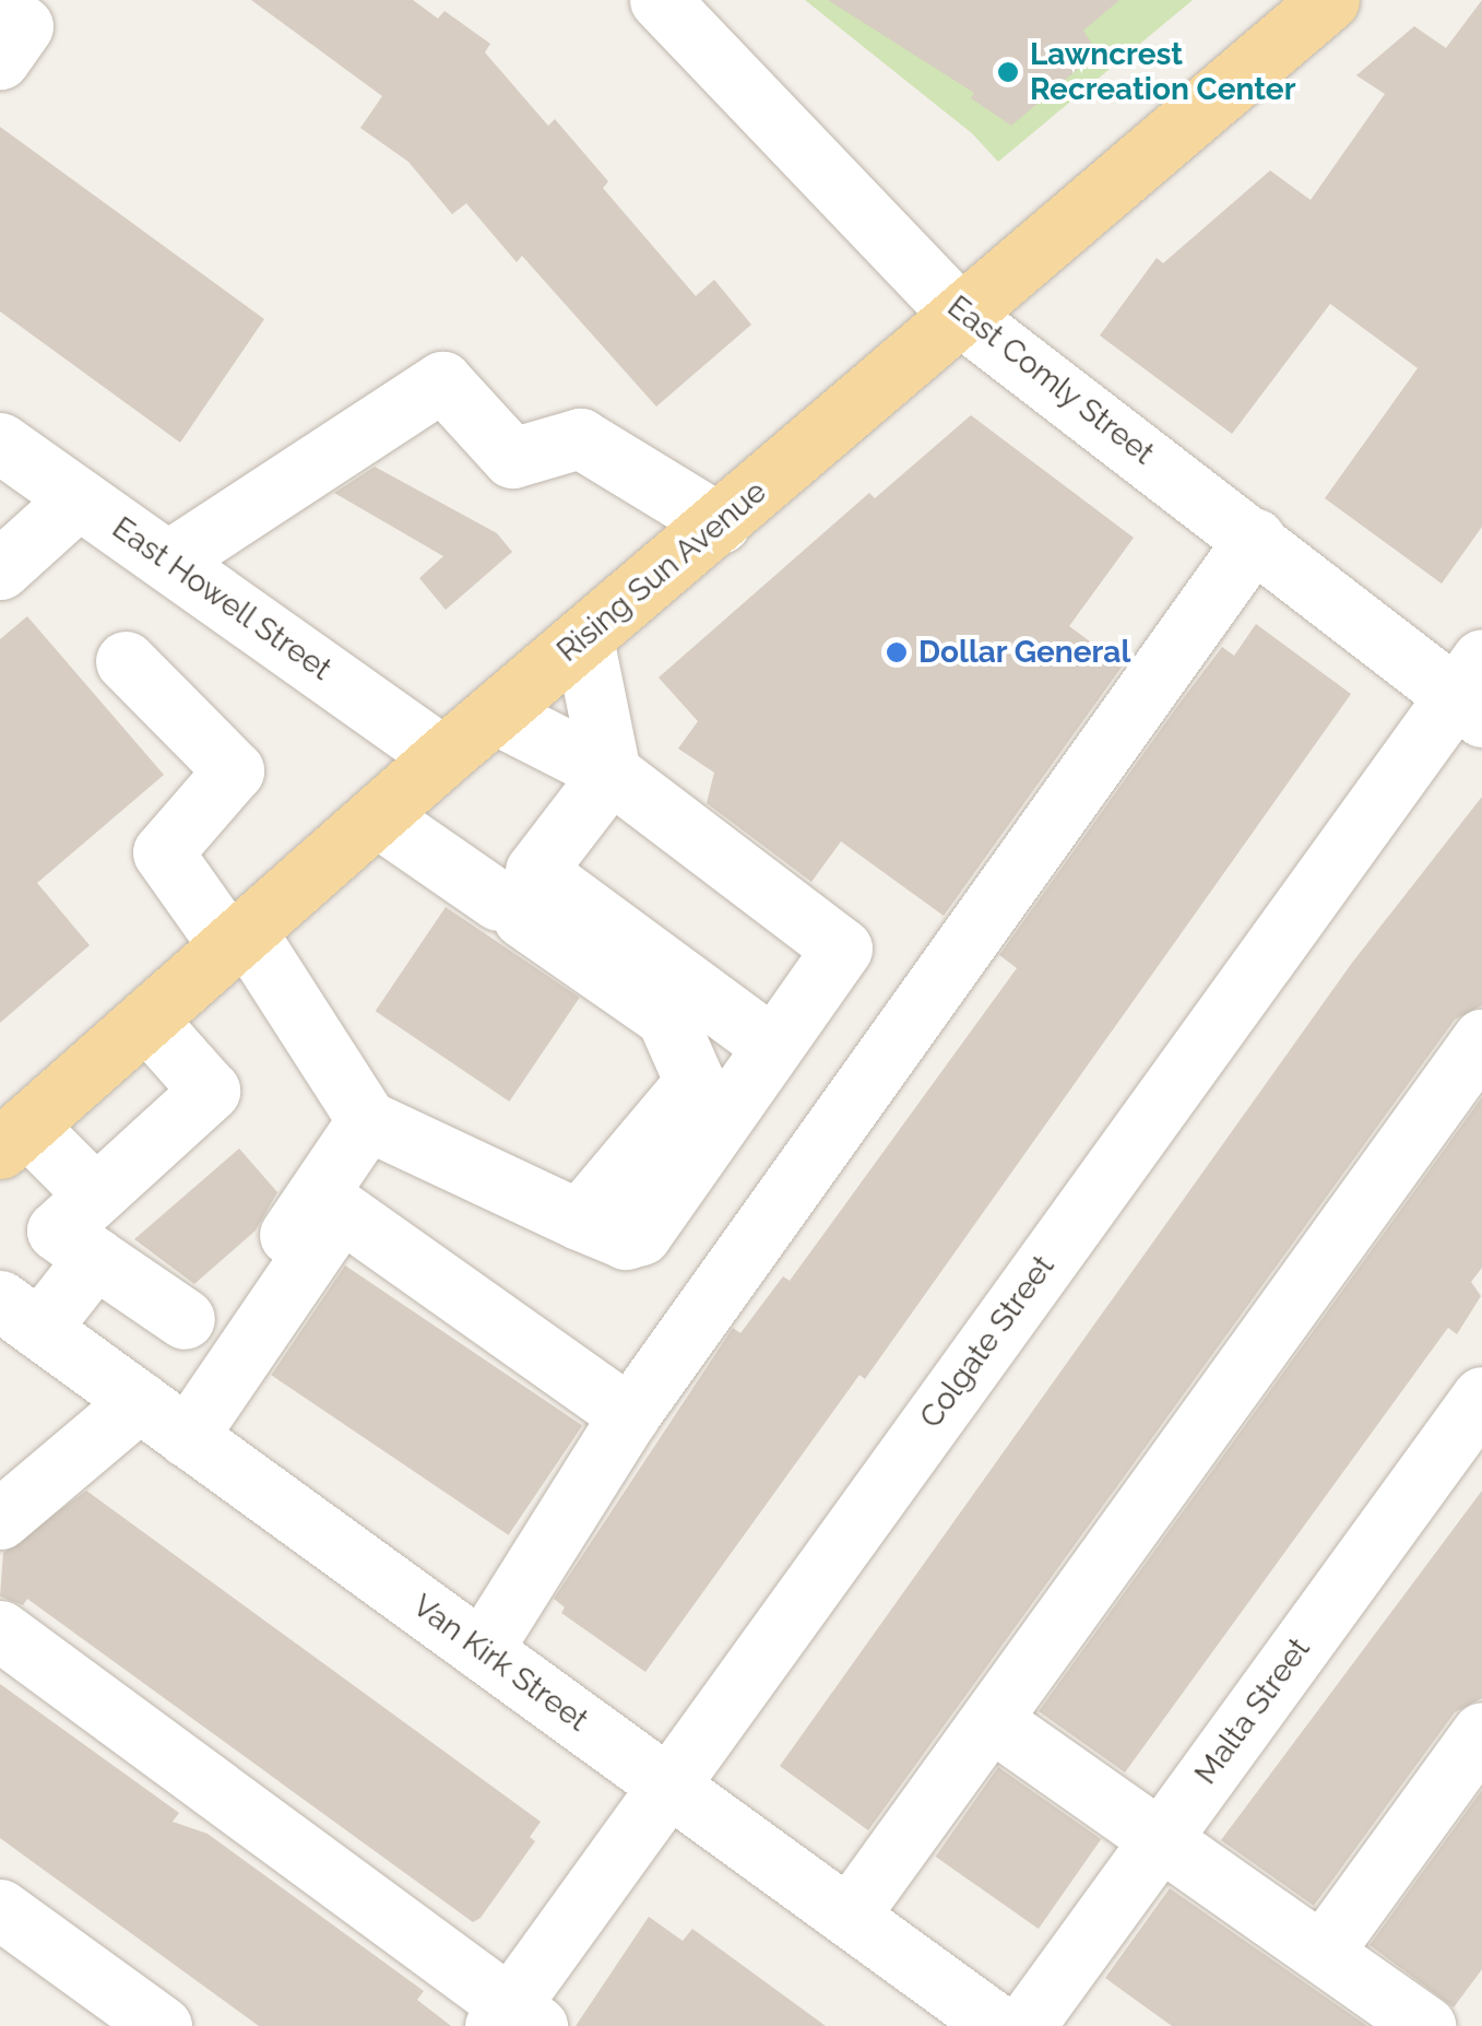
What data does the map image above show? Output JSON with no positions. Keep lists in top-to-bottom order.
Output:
{
  "streets": {
    "main road": ["Rising Sun Avenue"],
    "street": [
      "East Comly Street",
      "East Howell Street",
      "Colgate Street",
      "Van Kirk Street",
      "Malta Street"
    ]
  },
  "crossings": [
    ["East Comly Street", "Rising Sun Avenue"],
    ["East Comly Street", "Colgate Street"],
    ["Rising Sun Avenue", "East Howell Street"],
    ["Colgate Street", "Van Kirk Street"]
  ],
  "places": ["Lawncrest Recreation Center", "Dollar General"]
}
